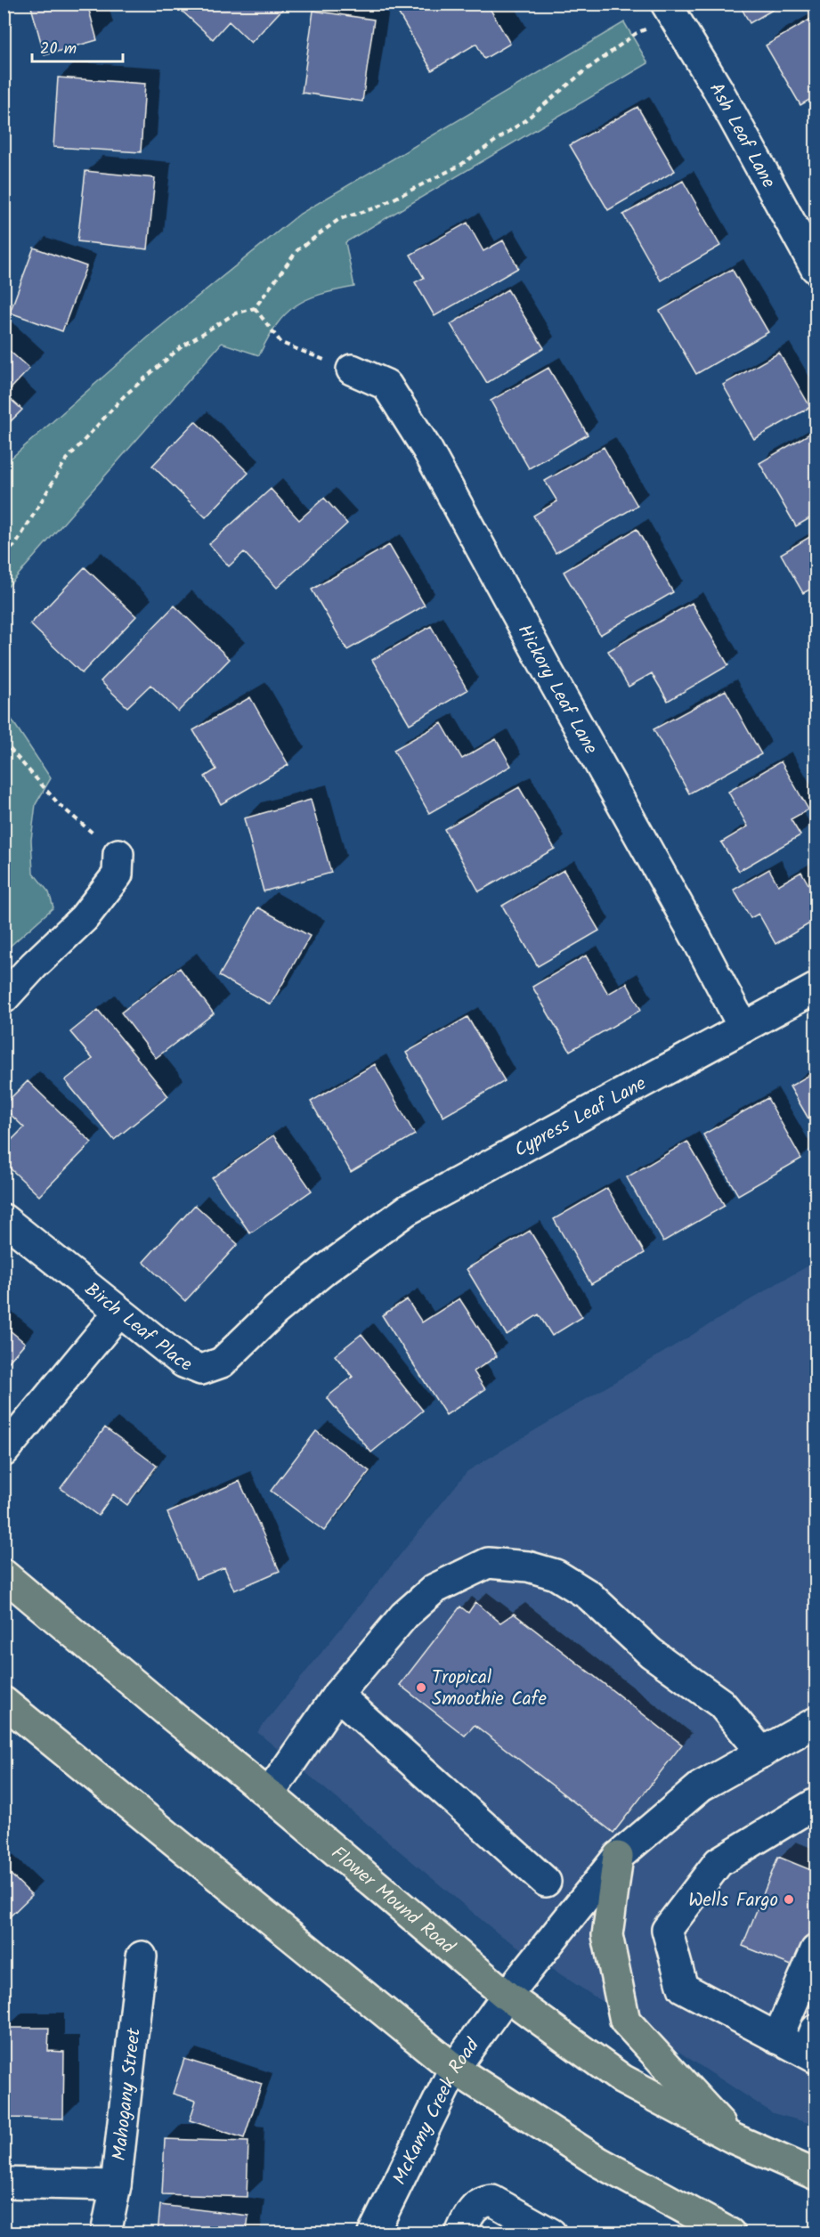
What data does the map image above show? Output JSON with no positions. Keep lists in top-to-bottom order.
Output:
{
  "streets": {
    "main road": ["Flower Mound Road"],
    "street": [
      "Ash Leaf Lane",
      "Hickory Leaf Lane",
      "Cypress Leaf Lane",
      "Birch Leaf Place",
      "Mahogany Street",
      "McKamy Creek Road"
    ]
  },
  "crossings": [
    ["Hickory Leaf Lane", "Cypress Leaf Lane"],
    ["Cypress Leaf Lane", "Birch Leaf Place"],
    ["Flower Mound Road", "McKamy Creek Road"]
  ],
  "places": ["Tropical Smoothie Cafe", "Wells Fargo"],
  "scale_bar": "20 m"
}
